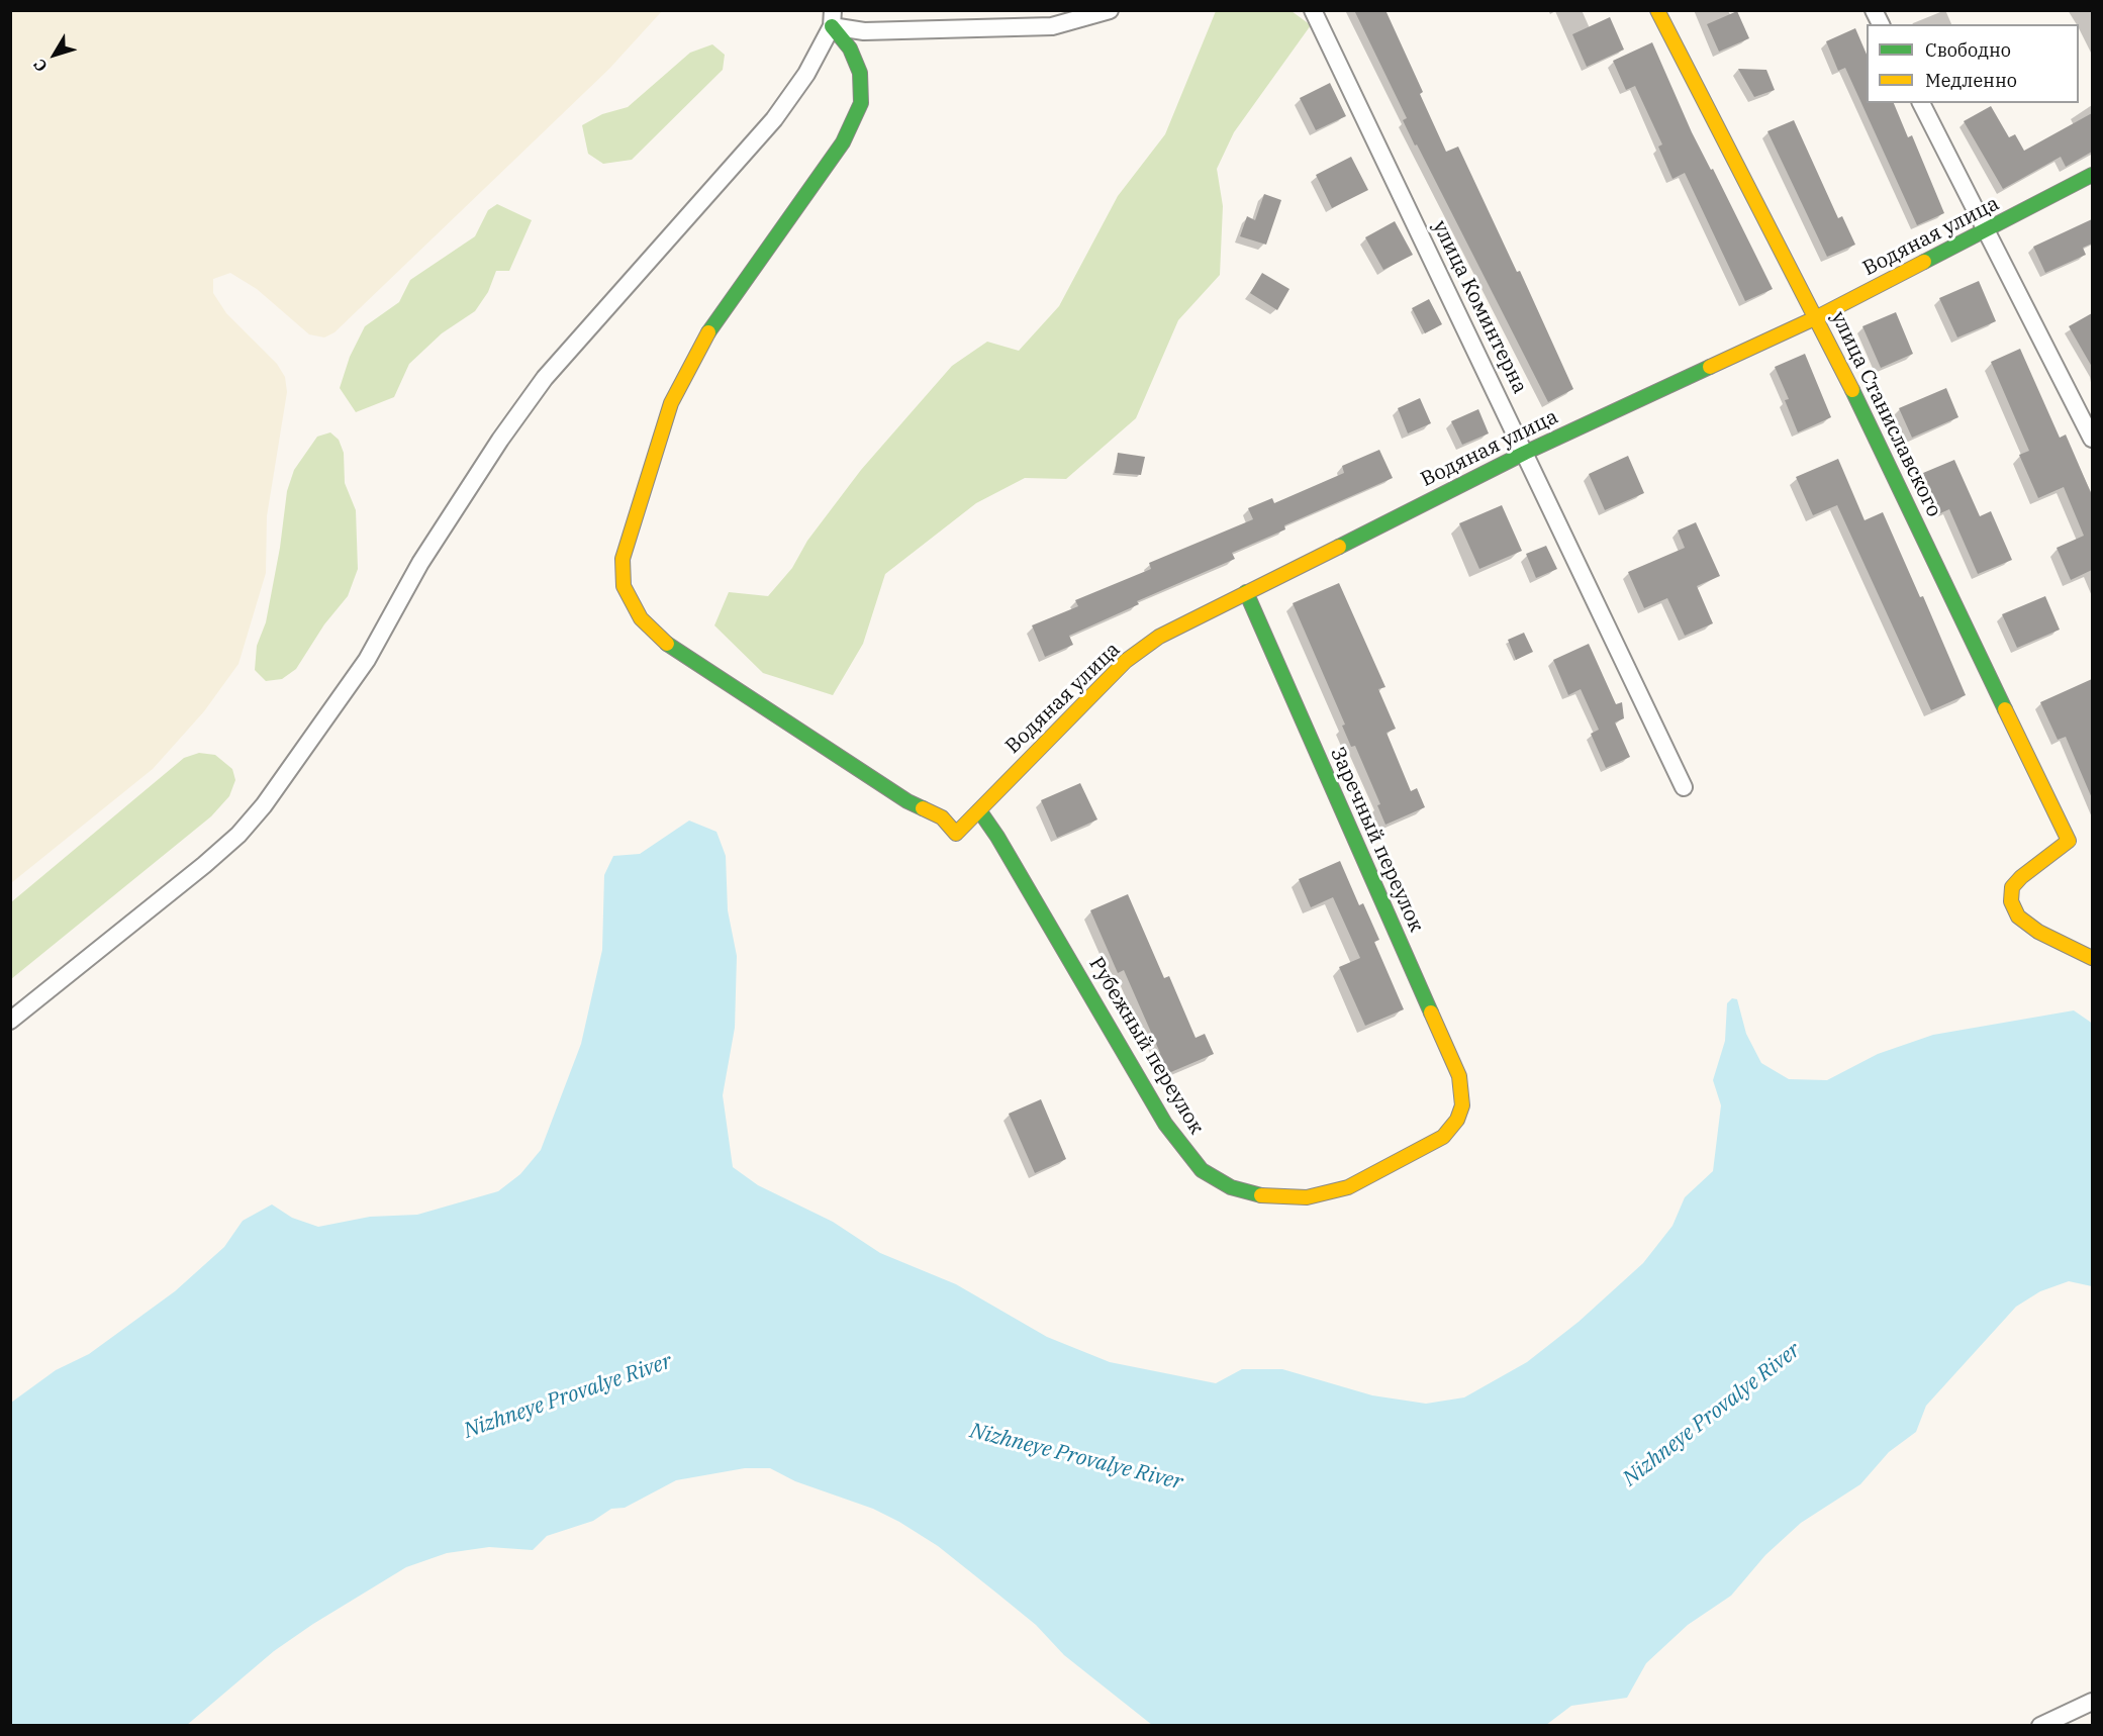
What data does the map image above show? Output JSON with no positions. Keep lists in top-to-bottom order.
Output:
{
  "streets": {
    "street": [
      "Водяная улица",
      "улица Коминтерна",
      "улица Станиславского",
      "Заречный переулок",
      "Рубежный переулок"
    ]
  },
  "crossings": [
    ["Водяная улица", "улица Коминтерна"],
    ["Водяная улица", "улица Станиславского"],
    ["Водяная улица", "Заречный переулок"],
    ["Водяная улица", "Рубежный переулок"],
    ["Заречный переулок", "Рубежный переулок"]
  ],
  "water": ["Nizhneye Provalye River"],
  "legend": ["Свободно", "Медленно"],
  "north": "bottom left"
}
